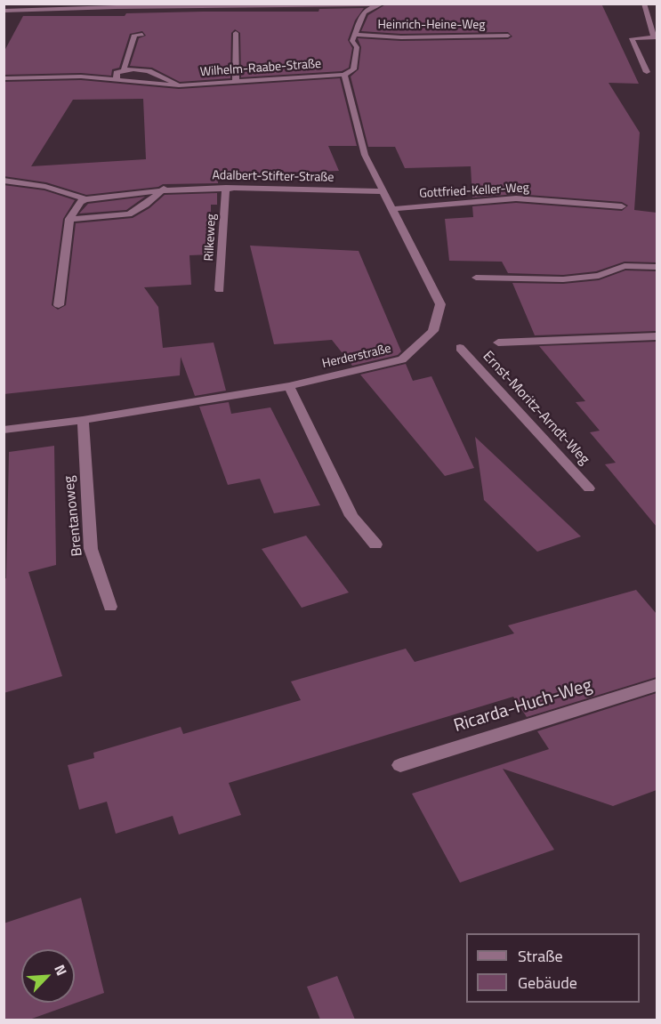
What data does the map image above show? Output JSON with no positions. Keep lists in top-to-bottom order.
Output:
{
  "streets": {
    "street": [
      "Heinrich-Heine-Weg",
      "Wilhelm-Raabe-Straße",
      "Adalbert-Stifter-Straße",
      "Gottfried-Keller-Weg",
      "Rilkeweg",
      "Herderstraße",
      "Ernst-Moritz-Arndt-Weg",
      "Brentanoweg",
      "Ricarda-Huch-Weg"
    ]
  },
  "crossings": [
    ["Wilhelm-Raabe-Straße", "Herderstraße"],
    ["Adalbert-Stifter-Straße", "Rilkeweg"],
    ["Adalbert-Stifter-Straße", "Herderstraße"],
    ["Gottfried-Keller-Weg", "Herderstraße"],
    ["Herderstraße", "Brentanoweg"]
  ],
  "legend": ["Straße", "Gebäude"],
  "north": "top right"
}
